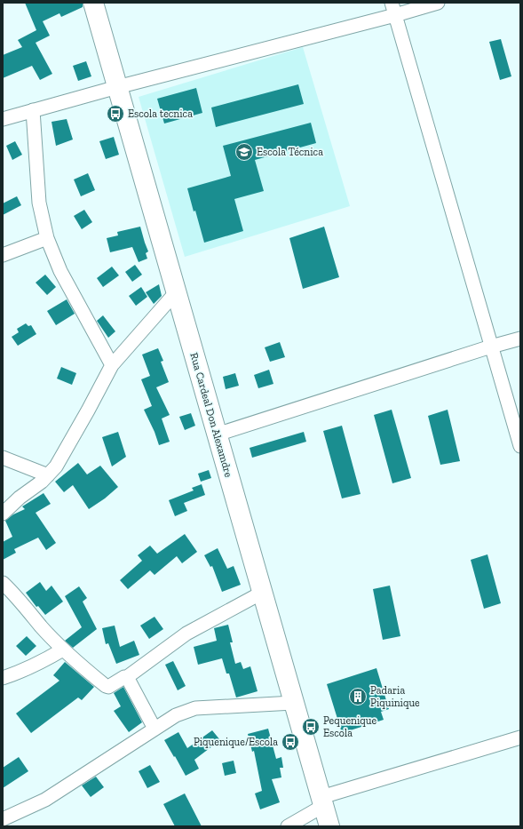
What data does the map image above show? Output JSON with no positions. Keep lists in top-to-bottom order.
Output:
{
  "streets": {
    "main road": ["Rua Cardeal Don Alexamdre"]
  },
  "places": {
    "bus stop": ["Escola tecnica", "Pequenique Escola", "Piquenique/Escola"],
    "school or university": ["Escola Técnica"],
    "building": ["Padaria Piquinique"]
  }
}
